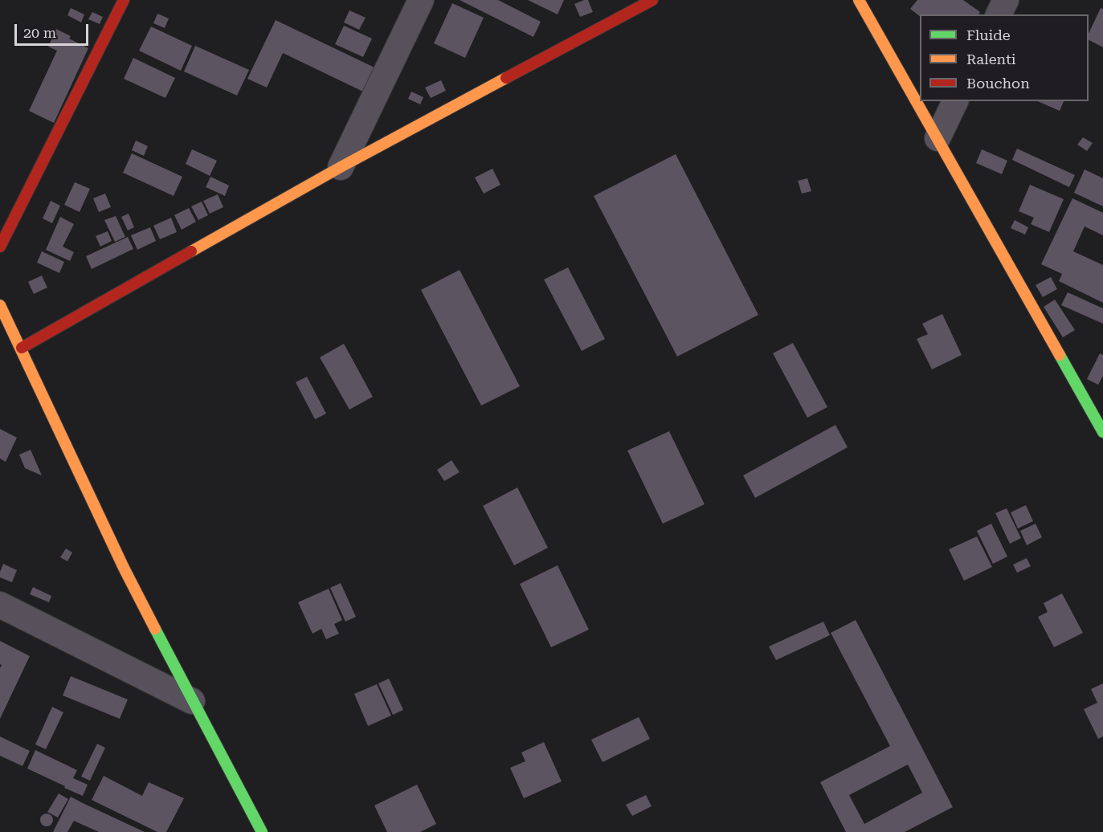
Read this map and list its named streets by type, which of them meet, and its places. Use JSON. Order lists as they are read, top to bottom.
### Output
{
  "legend": ["Fluide", "Ralenti", "Bouchon"],
  "scale_bar": "20 m"
}
